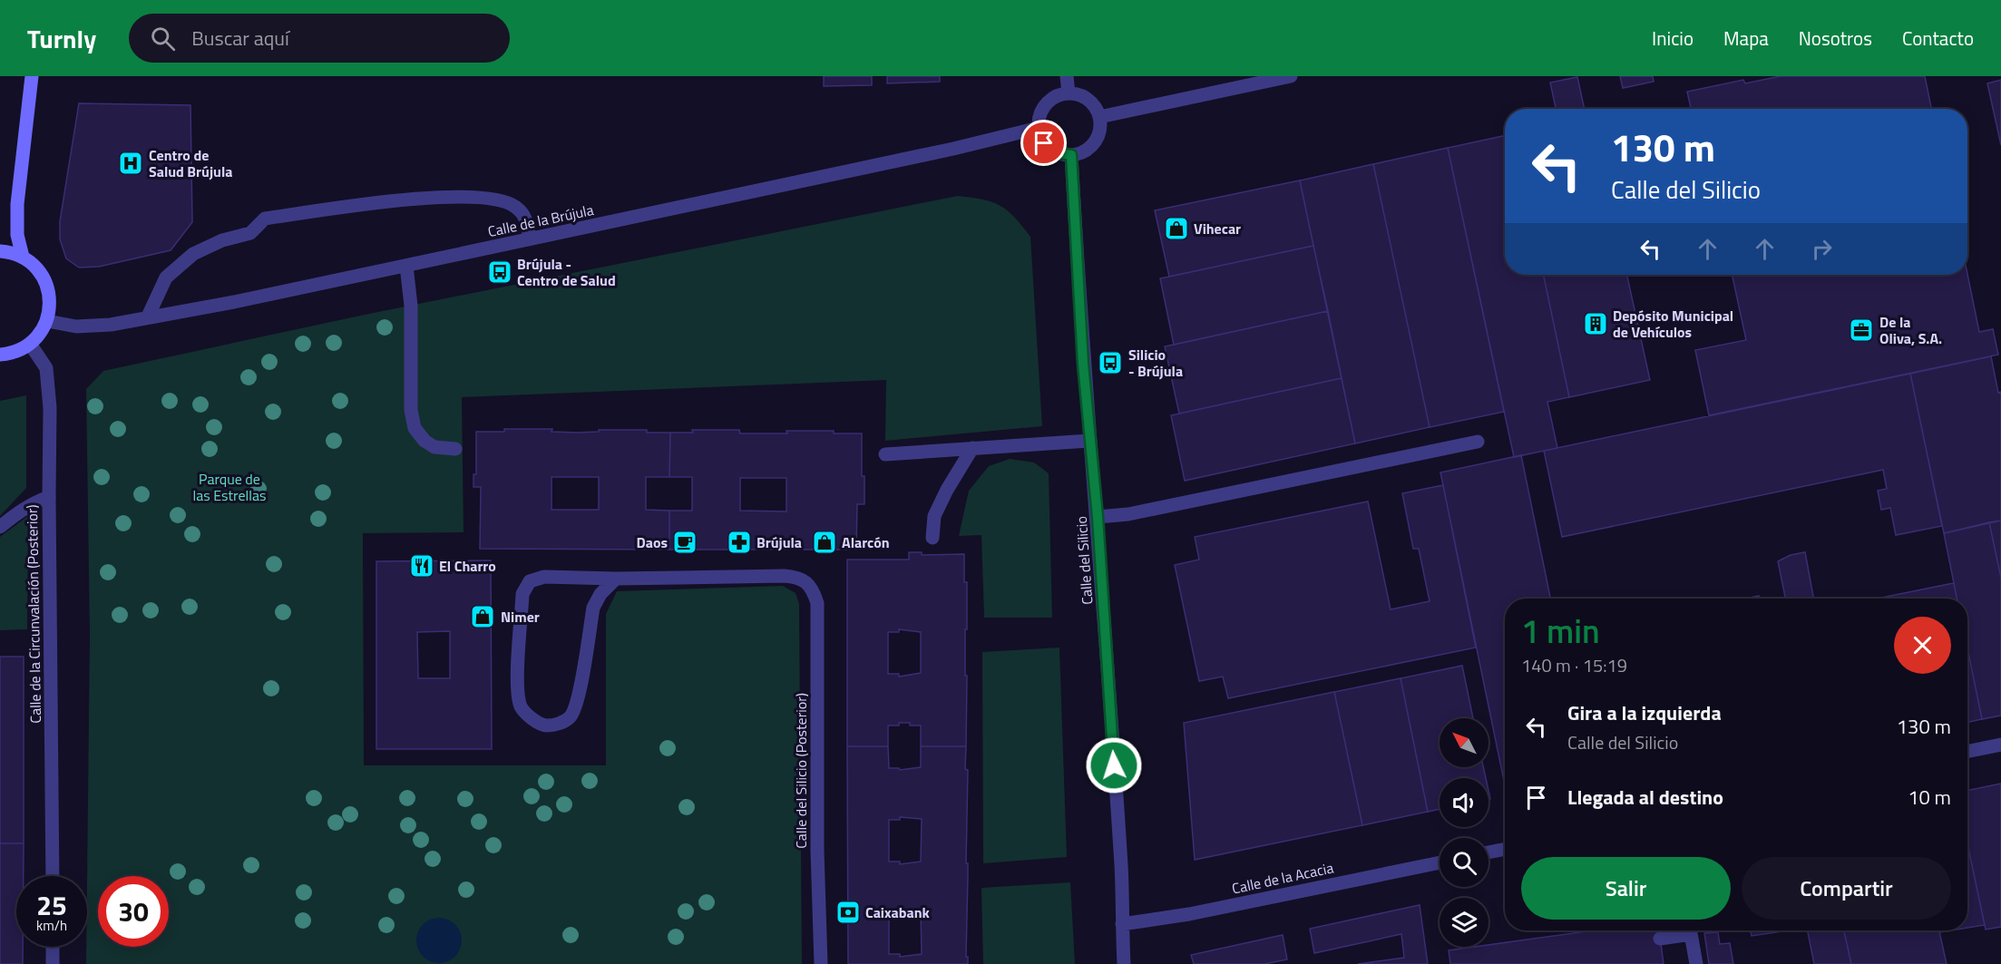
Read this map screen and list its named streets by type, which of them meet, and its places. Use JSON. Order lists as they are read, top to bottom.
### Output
{
  "streets": {
    "street": [
      "Calle de la Brújula",
      "Calle del Silicio",
      "Calle de la Circunvalación (Posterior)",
      "Calle del Silicio (Posterior)",
      "Calle de la Acacia"
    ]
  },
  "crossings": [
    ["Calle de la Brújula", "Calle del Silicio"],
    ["Calle del Silicio", "Calle de la Acacia"]
  ],
  "parks": ["Parque de las Estrellas"],
  "places": {
    "hospital": ["Centro de Salud Brújula"],
    "shop": ["Vihecar", "Alarcón", "Nimer"],
    "bus stop": ["Brújula - Centro de Salud", "Silicio - Brújula"],
    "building": ["Depósito Municipal de Vehículos"],
    "office": ["De la Oliva, S.A."],
    "cafe": ["Daos"],
    "pharmacy": ["Brújula"],
    "restaurant": ["El Charro"],
    "bank": ["Caixabank"]
  },
  "north": "top left",
  "page": {
    "header": "Turnly",
    "search": "Buscar aquí",
    "nav": [
      "Inicio",
      "Mapa",
      "Nosotros",
      "Contacto"
    ],
    "turn": ["130 m", "Calle del Silicio"],
    "heading": ["1 min", "140 m · 15:19"],
    "list": [
      {
        "name": "Gira a la izquierda",
        "note": "Calle del Silicio",
        "value": "130 m"
      },
      {
        "name": "Llegada al destino",
        "value": "10 m"
      }
    ],
    "buttons": ["Salir", "Compartir"],
    "speed": "25 km/h",
    "limit": "30"
  }
}
